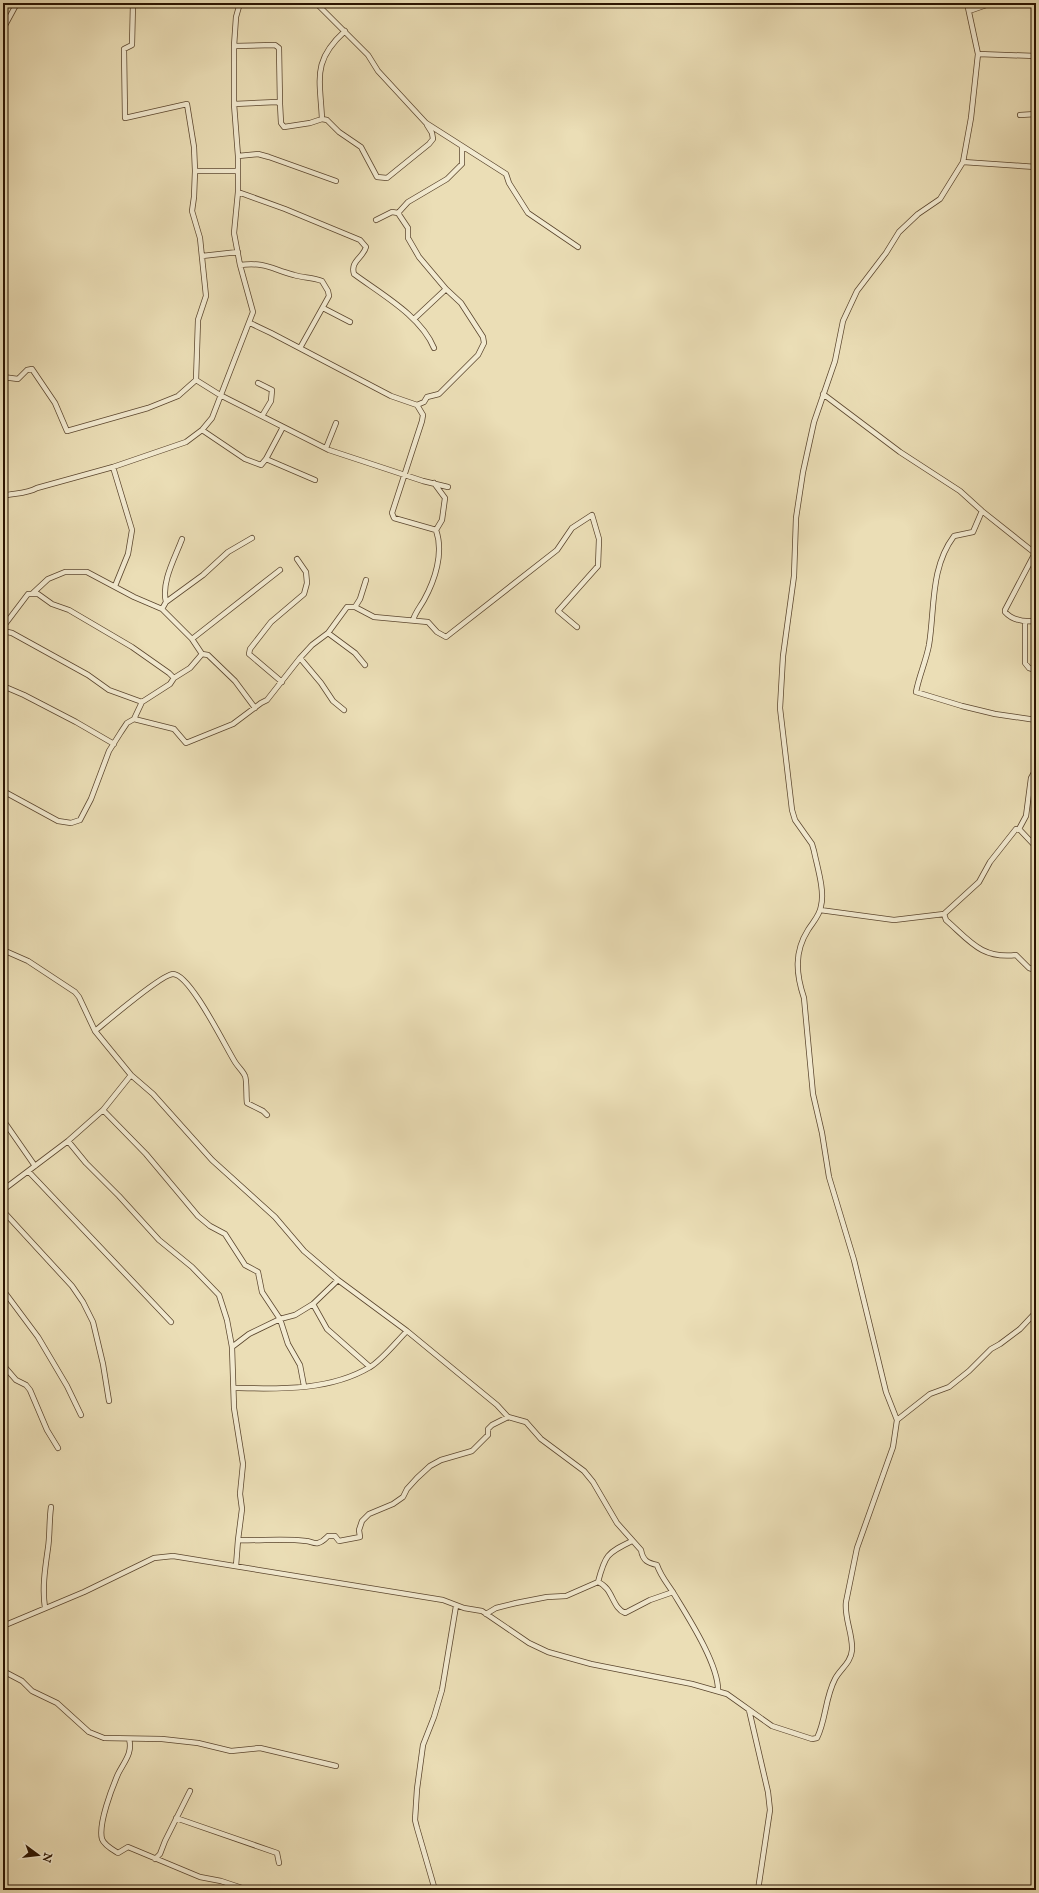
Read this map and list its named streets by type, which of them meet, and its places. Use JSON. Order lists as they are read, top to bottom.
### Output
{
  "north": "right"
}
